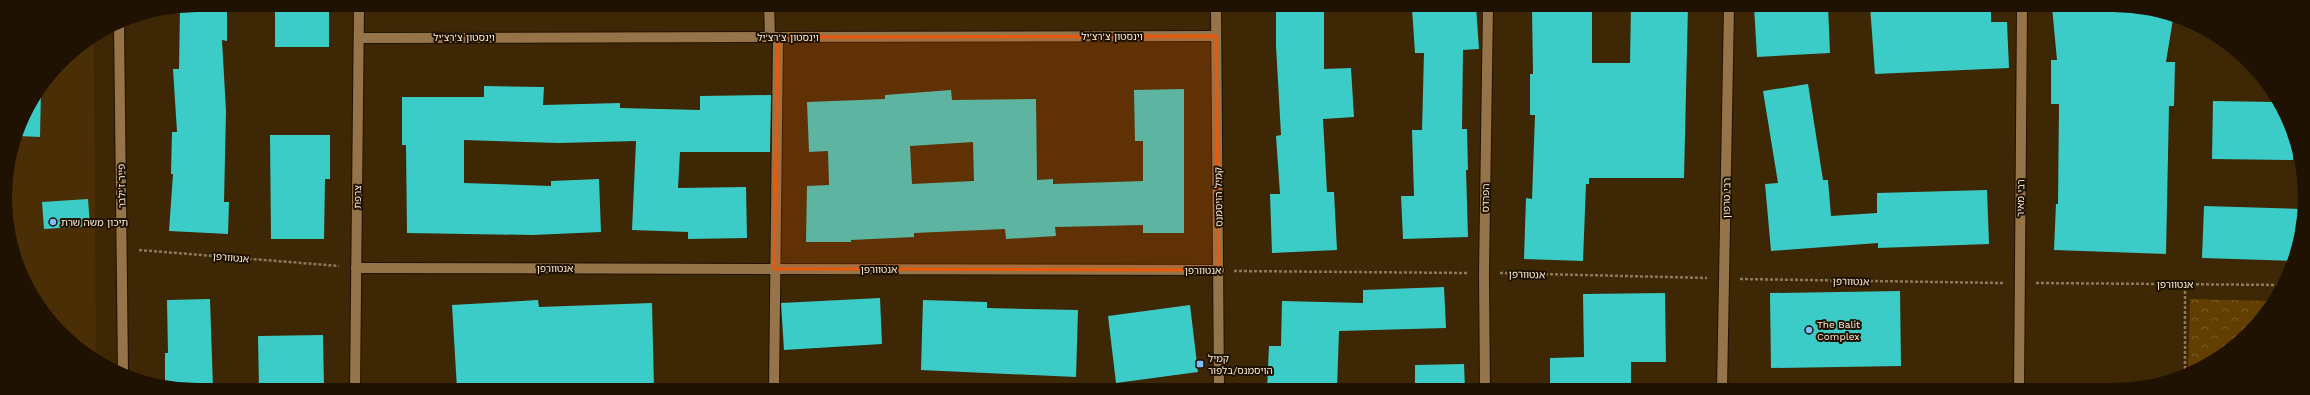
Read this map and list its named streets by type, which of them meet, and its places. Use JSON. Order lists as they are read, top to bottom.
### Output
{
  "streets": {
    "street": [
      "וינסטון צ'רצ'יל",
      "פייר ז'ילבר",
      "צרפת",
      "קמיל הויסמנס",
      "הפרדס",
      "רבי טרפון",
      "רבי מאיר",
      "אנטוורפן"
    ]
  },
  "crossings": [
    ["וינסטון צ'רצ'יל", "צרפת"],
    ["וינסטון צ'רצ'יל", "קמיל הויסמנס"],
    ["פייר ז'ילבר", "אנטוורפן"],
    ["צרפת", "אנטוורפן"],
    ["קמיל הויסמנס", "אנטוורפן"],
    ["הפרדס", "אנטוורפן"],
    ["רבי טרפון", "אנטוורפן"],
    ["רבי מאיר", "אנטוורפן"]
  ],
  "places": {
    "other": ["תיכון משה שרת", "The Balit Complex"],
    "transit": ["קמיל הויסמנס/בלפור"]
  }
}
